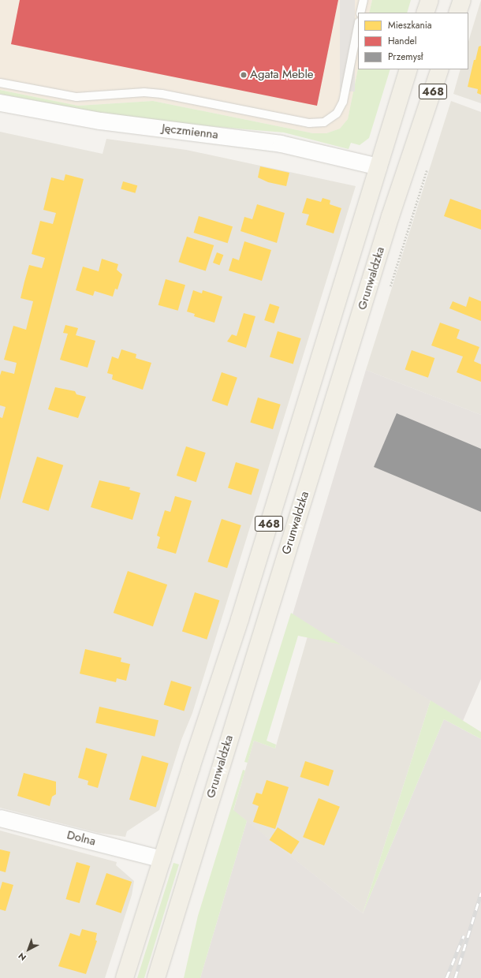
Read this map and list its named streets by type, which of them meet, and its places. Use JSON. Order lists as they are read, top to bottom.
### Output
{
  "streets": {
    "main road": ["468", "Grunwaldzka"],
    "street": ["Jęczmienna", "Dolna"]
  },
  "crossings": [
    ["468", "Jęczmienna"],
    ["468", "Dolna"]
  ],
  "places": ["Agata Meble"],
  "legend": ["Mieszkania", "Handel", "Przemysł"],
  "north": "bottom left"
}
